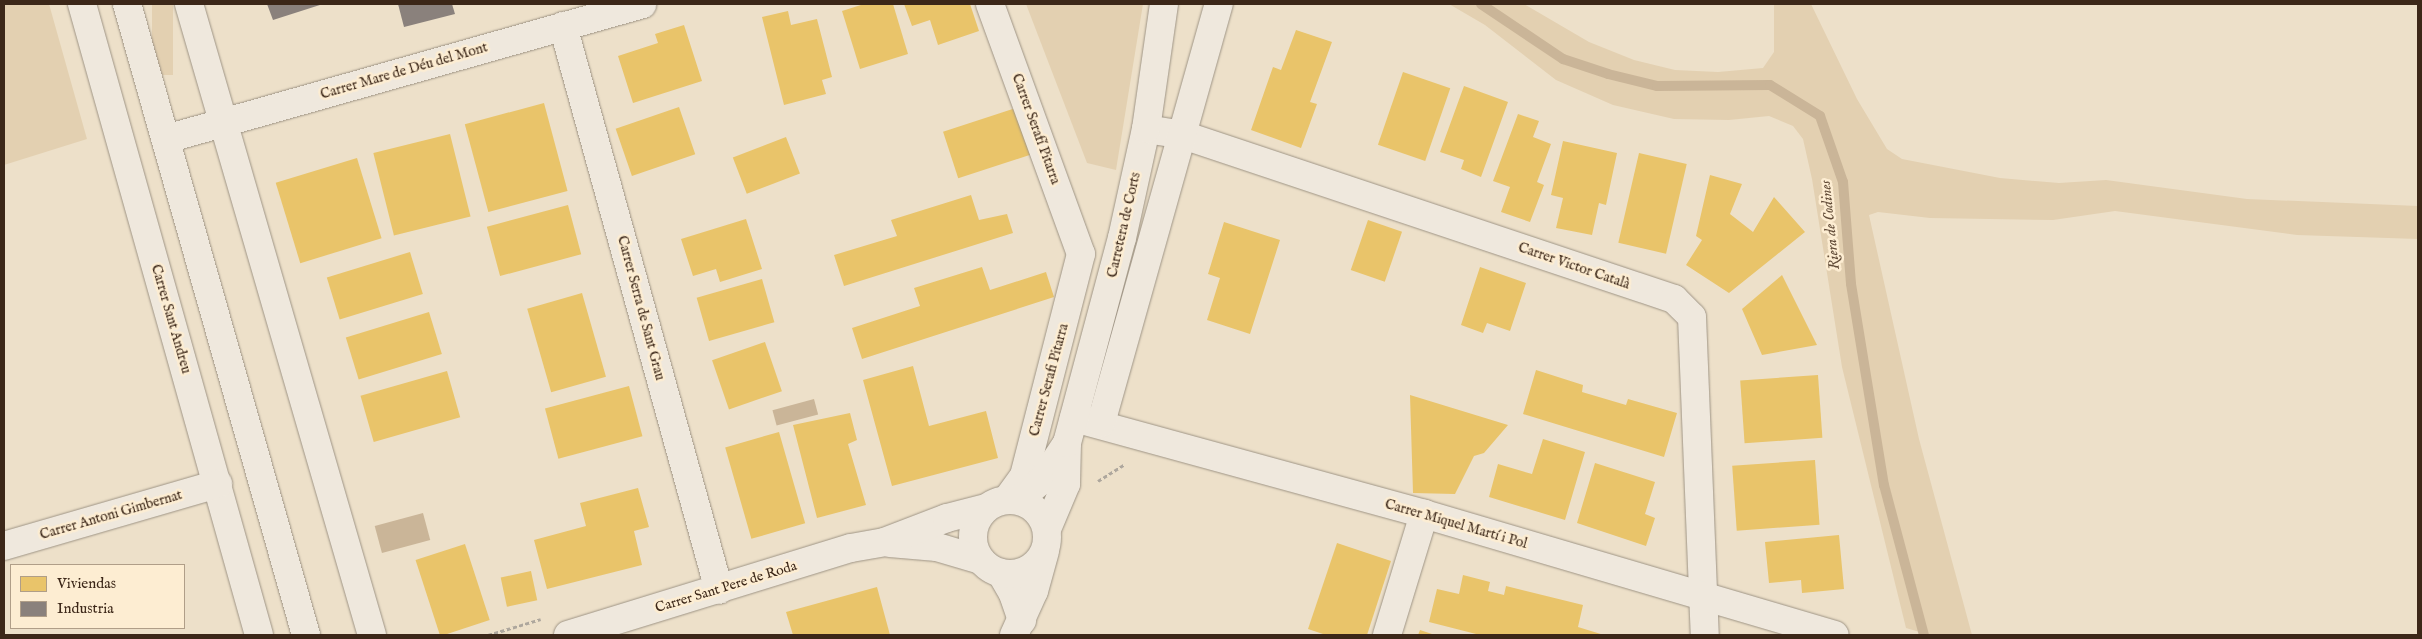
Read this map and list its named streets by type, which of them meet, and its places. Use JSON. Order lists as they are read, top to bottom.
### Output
{
  "streets": {
    "street": [
      "Carrer Mare de Déu del Mont",
      "Carrer Serafí Pitarra",
      "Carretera de Corts",
      "Carrer Victor Català",
      "Carrer Serra de Sant Grau",
      "Carrer Sant Andreu",
      "Carrer Serafi Pitarra",
      "Carrer Antoni Gimbernat",
      "Carrer Miquel Martí i Pol",
      "Carrer Sant Pere de Roda"
    ]
  },
  "crossings": [
    ["Carrer Mare de Déu del Mont", "Carrer Serra de Sant Grau"],
    ["Carrer Serafí Pitarra", "Carrer Serafi Pitarra"],
    ["Carretera de Corts", "Carrer Victor Català"],
    ["Carretera de Corts", "Carrer Serafi Pitarra"],
    ["Carretera de Corts", "Carrer Miquel Martí i Pol"],
    ["Carretera de Corts", "Carrer Sant Pere de Roda"],
    ["Carrer Victor Català", "Carrer Miquel Martí i Pol"],
    ["Carrer Serra de Sant Grau", "Carrer Sant Pere de Roda"],
    ["Carrer Sant Andreu", "Carrer Antoni Gimbernat"],
    ["Carrer Serafi Pitarra", "Carrer Sant Pere de Roda"]
  ],
  "water": ["Riera de Codines"],
  "legend": ["Viviendas", "Industria"]
}
